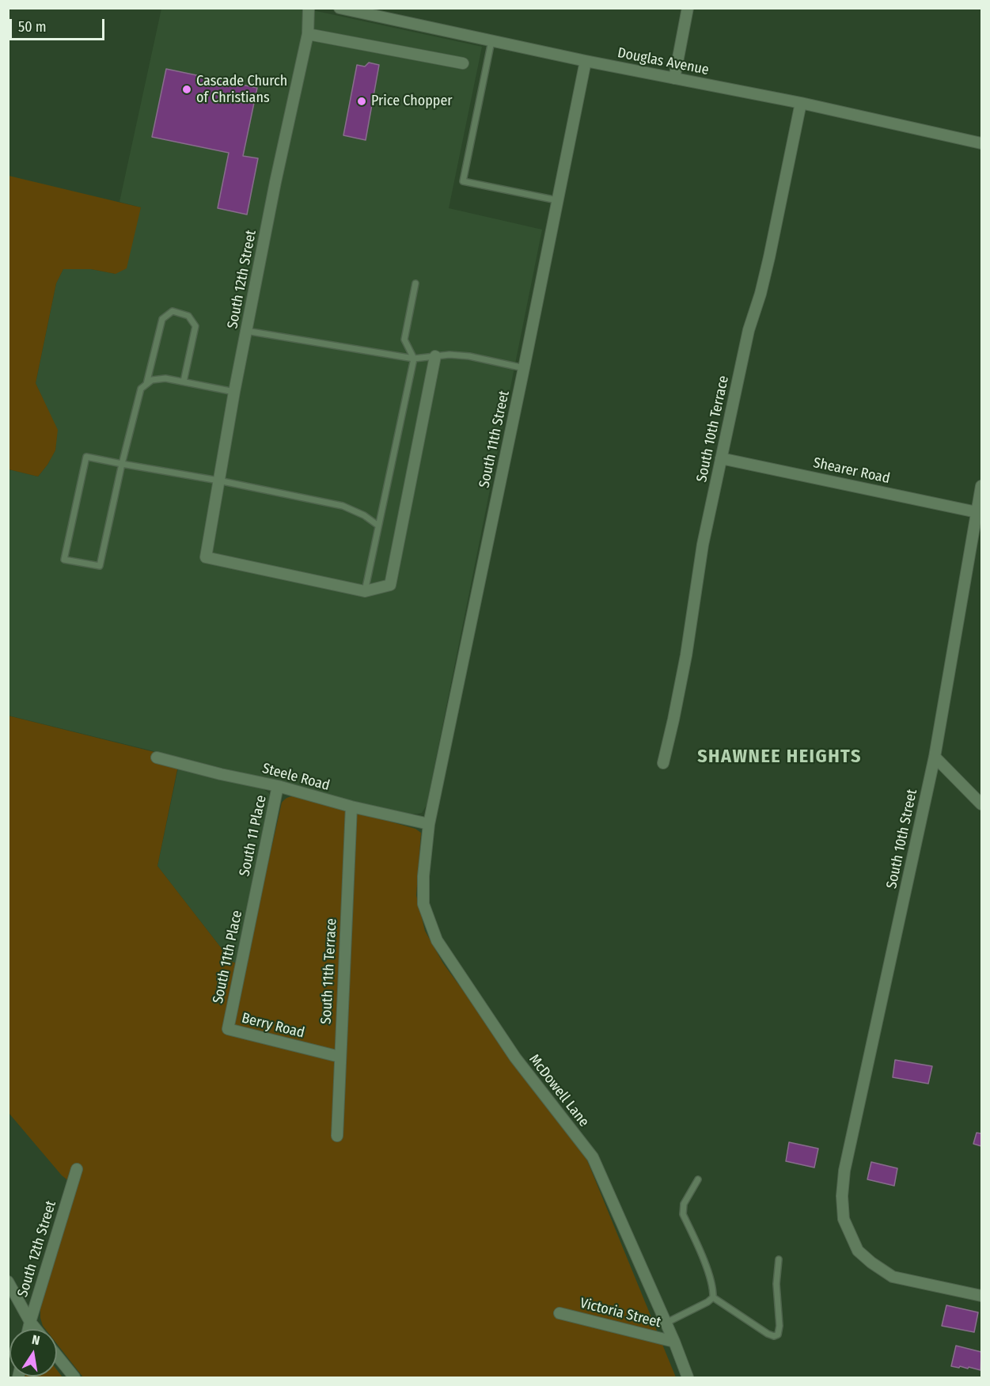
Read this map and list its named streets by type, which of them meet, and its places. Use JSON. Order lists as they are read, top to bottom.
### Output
{
  "streets": {
    "street": [
      "Douglas Avenue",
      "South 12th Street",
      "South 10th Terrace",
      "South 11th Street",
      "Shearer Road",
      "Steele Road",
      "South 11 Place",
      "South 10th Street",
      "South 11th Place",
      "South 11th Terrace",
      "Berry Road",
      "McDowell Lane",
      "Victoria Street"
    ]
  },
  "crossings": [
    ["Douglas Avenue", "South 10th Terrace"],
    ["Douglas Avenue", "South 11th Street"],
    ["South 10th Terrace", "Shearer Road"],
    ["South 11th Street", "Steele Road"],
    ["South 11th Street", "McDowell Lane"],
    ["Shearer Road", "South 10th Street"],
    ["Steele Road", "South 11 Place"],
    ["Steele Road", "South 11th Terrace"],
    ["Steele Road", "McDowell Lane"],
    ["South 11 Place", "South 11th Place"],
    ["South 11th Place", "Berry Road"],
    ["South 11th Terrace", "Berry Road"],
    ["McDowell Lane", "Victoria Street"]
  ],
  "districts": ["SHAWNEE HEIGHTS"],
  "places": ["Cascade Church of Christians", "Price Chopper"],
  "scale_bar": "50 m",
  "north": "top"
}
